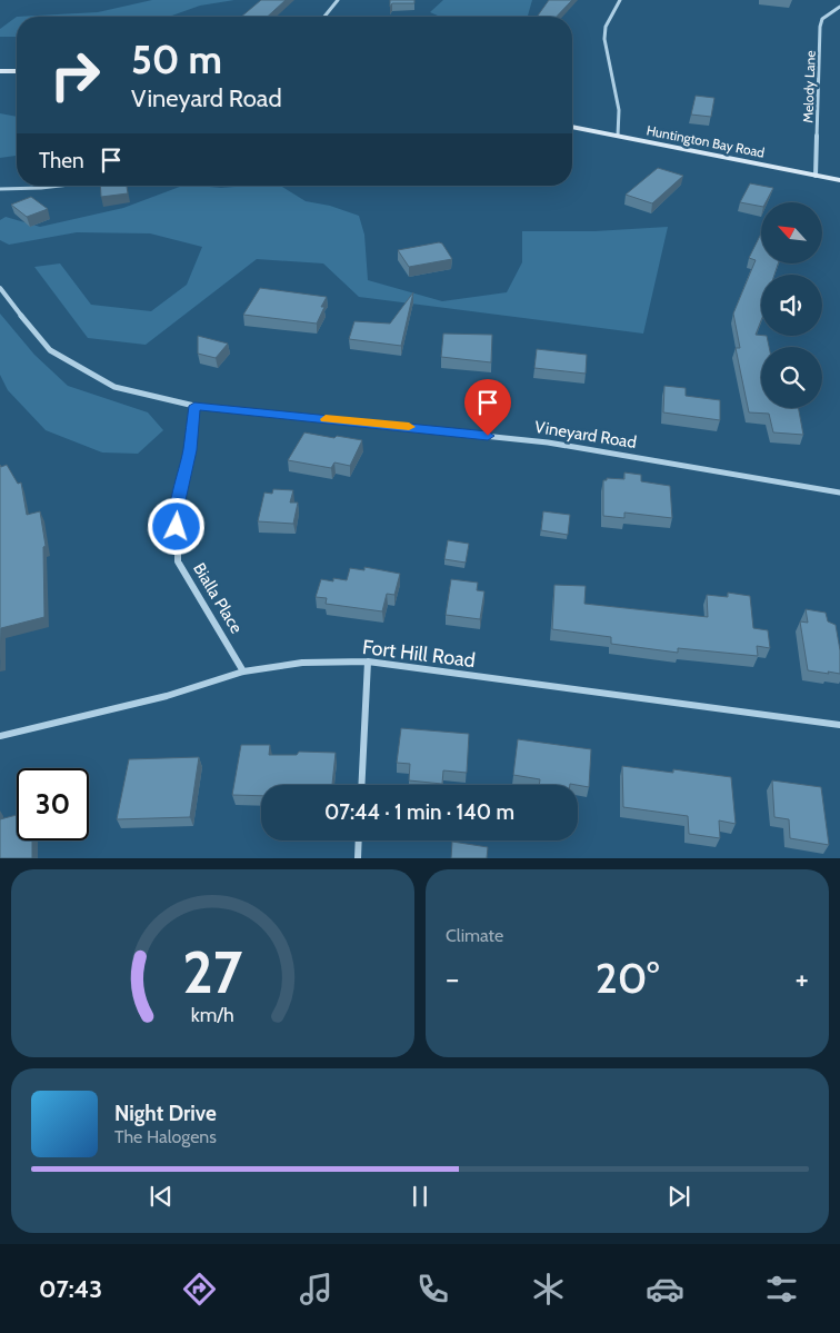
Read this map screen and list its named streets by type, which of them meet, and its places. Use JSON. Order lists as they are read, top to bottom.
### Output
{
  "streets": {
    "street": [
      "Melody Lane",
      "Huntington Bay Road",
      "Vineyard Road",
      "Bialla Place",
      "Fort Hill Road"
    ]
  },
  "crossings": [
    ["Melody Lane", "Huntington Bay Road"],
    ["Vineyard Road", "Bialla Place"],
    ["Bialla Place", "Fort Hill Road"]
  ],
  "north": "top left",
  "page": {
    "turn": ["50 m", "Vineyard Road"],
    "then": "Then",
    "limit": "30",
    "trip": "07:44 · 1 min · 140 m",
    "tile": "Climate",
    "heat": ["−", "20°", "+"],
    "song": ["Night Drive", "The Halogens"],
    "tabs": "07:43",
    "gauge": ["27", "km/h"]
  }
}
